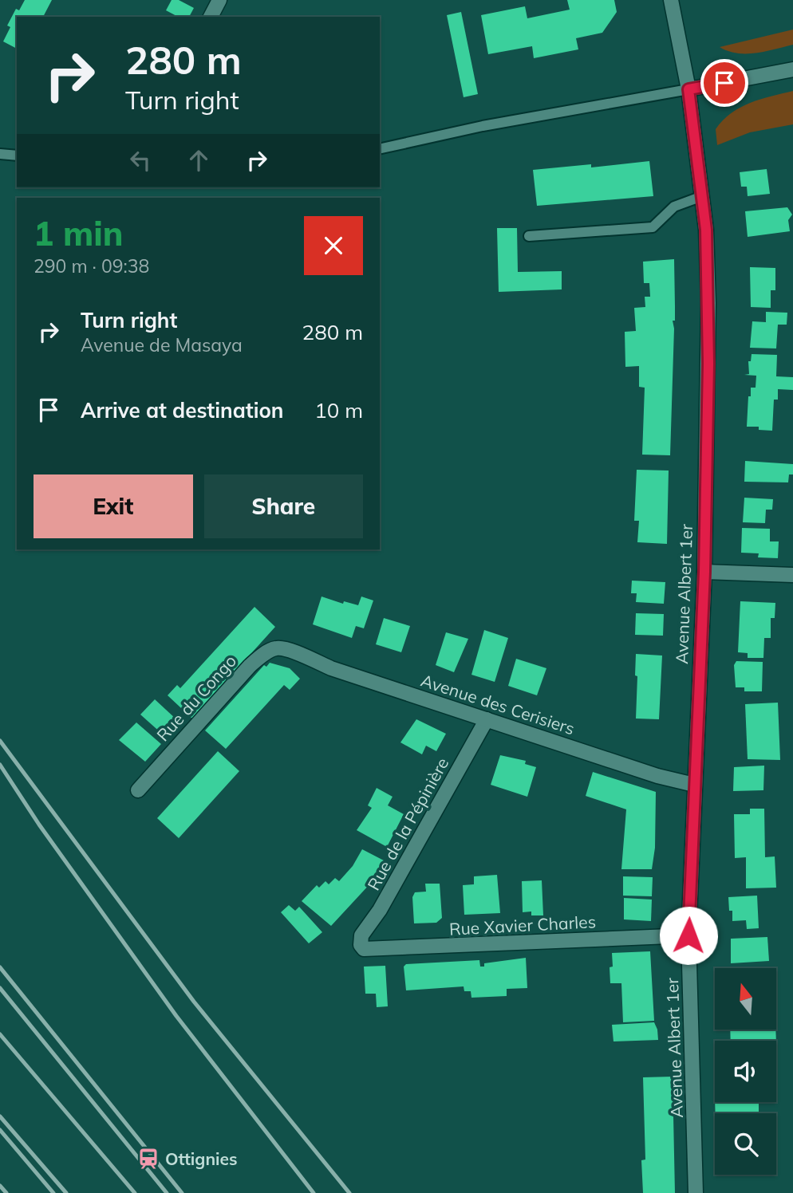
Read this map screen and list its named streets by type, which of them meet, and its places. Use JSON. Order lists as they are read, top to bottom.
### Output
{
  "streets": {
    "street": [
      "Avenue Albert 1er",
      "Rue du Congo",
      "Avenue des Cerisiers",
      "Rue de la Pépinière",
      "Rue Xavier Charles"
    ]
  },
  "crossings": [
    ["Avenue Albert 1er", "Avenue des Cerisiers"],
    ["Avenue Albert 1er", "Rue Xavier Charles"],
    ["Rue du Congo", "Avenue des Cerisiers"],
    ["Avenue des Cerisiers", "Rue de la Pépinière"],
    ["Rue de la Pépinière", "Rue Xavier Charles"]
  ],
  "places": {
    "station": ["Ottignies"]
  },
  "north": "top",
  "page": {
    "turn": ["280 m", "Turn right"],
    "heading": ["1 min", "290 m · 09:38"],
    "list": [
      {
        "name": "Turn right",
        "note": "Avenue de Masaya",
        "value": "280 m"
      },
      {
        "name": "Arrive at destination",
        "value": "10 m"
      }
    ],
    "buttons": ["Exit", "Share"]
  }
}
